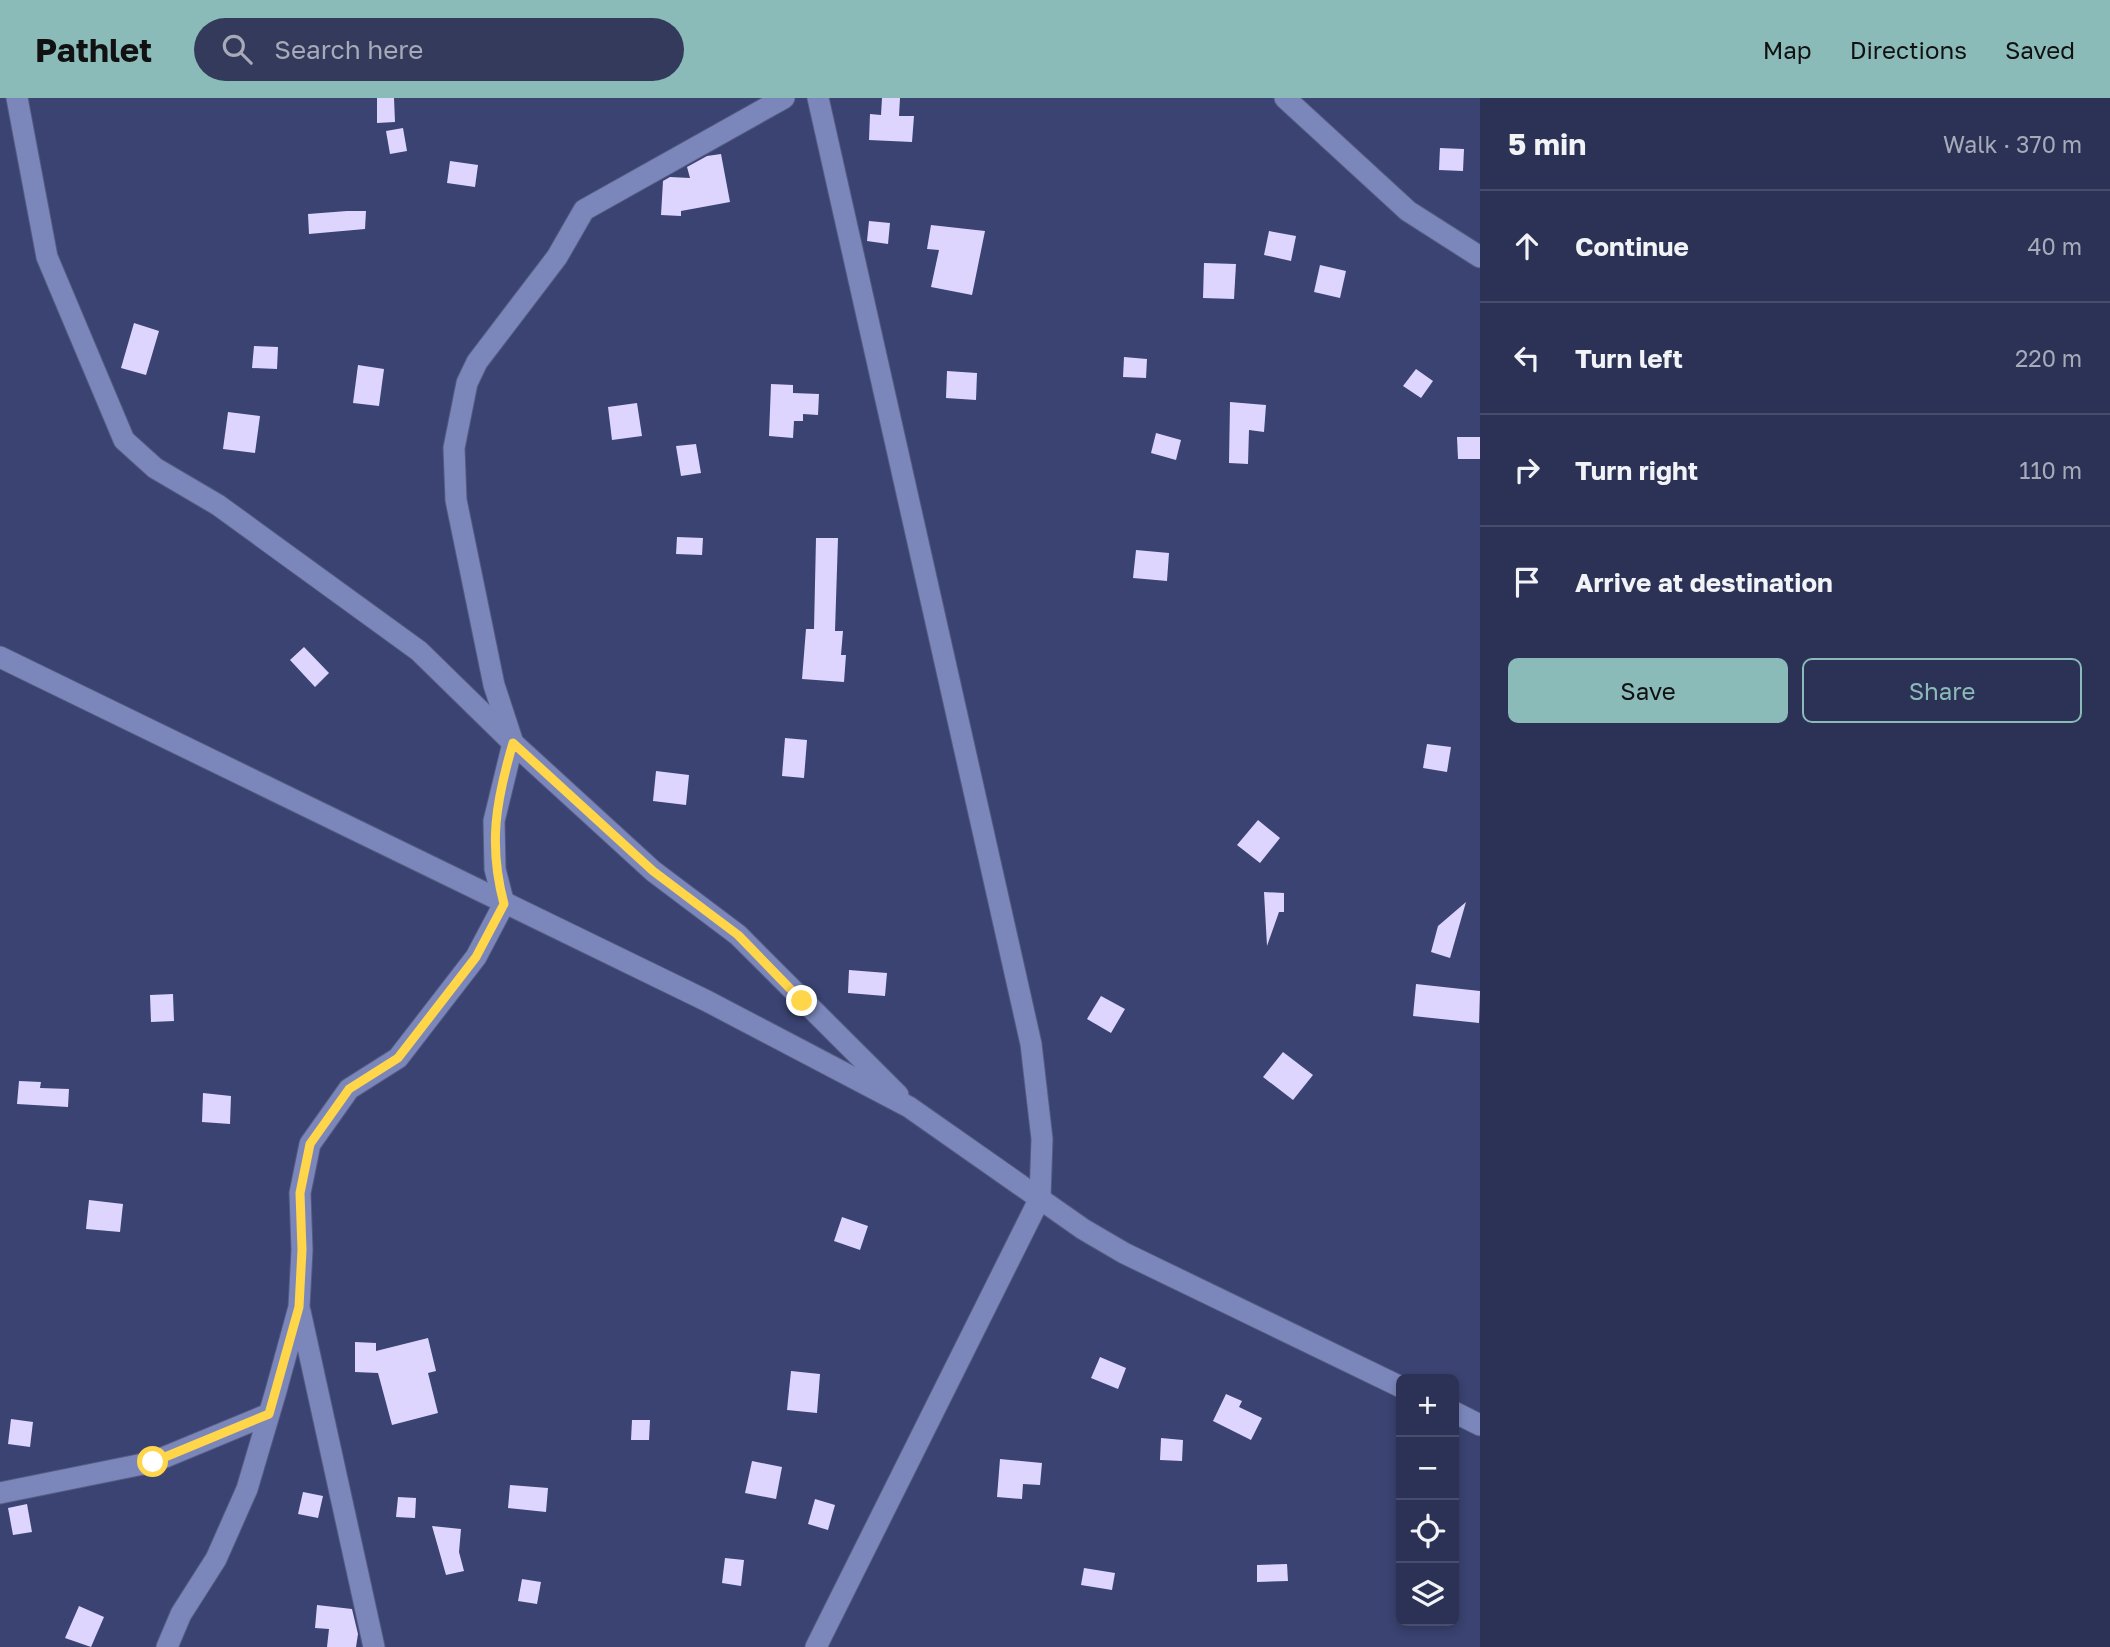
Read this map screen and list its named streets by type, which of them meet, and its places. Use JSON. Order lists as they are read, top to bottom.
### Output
{
  "page": {
    "header": "Pathlet",
    "search": "Search here",
    "nav": ["Map", "Directions", "Saved"],
    "heading": ["5 min", "Walk · 370 m"],
    "list": [
      ["Continue", "40 m"],
      ["Turn left", "220 m"],
      ["Turn right", "110 m"],
      "Arrive at destination"
    ],
    "buttons": ["Save", "Share"],
    "map_buttons": ["+", "−"]
  }
}
